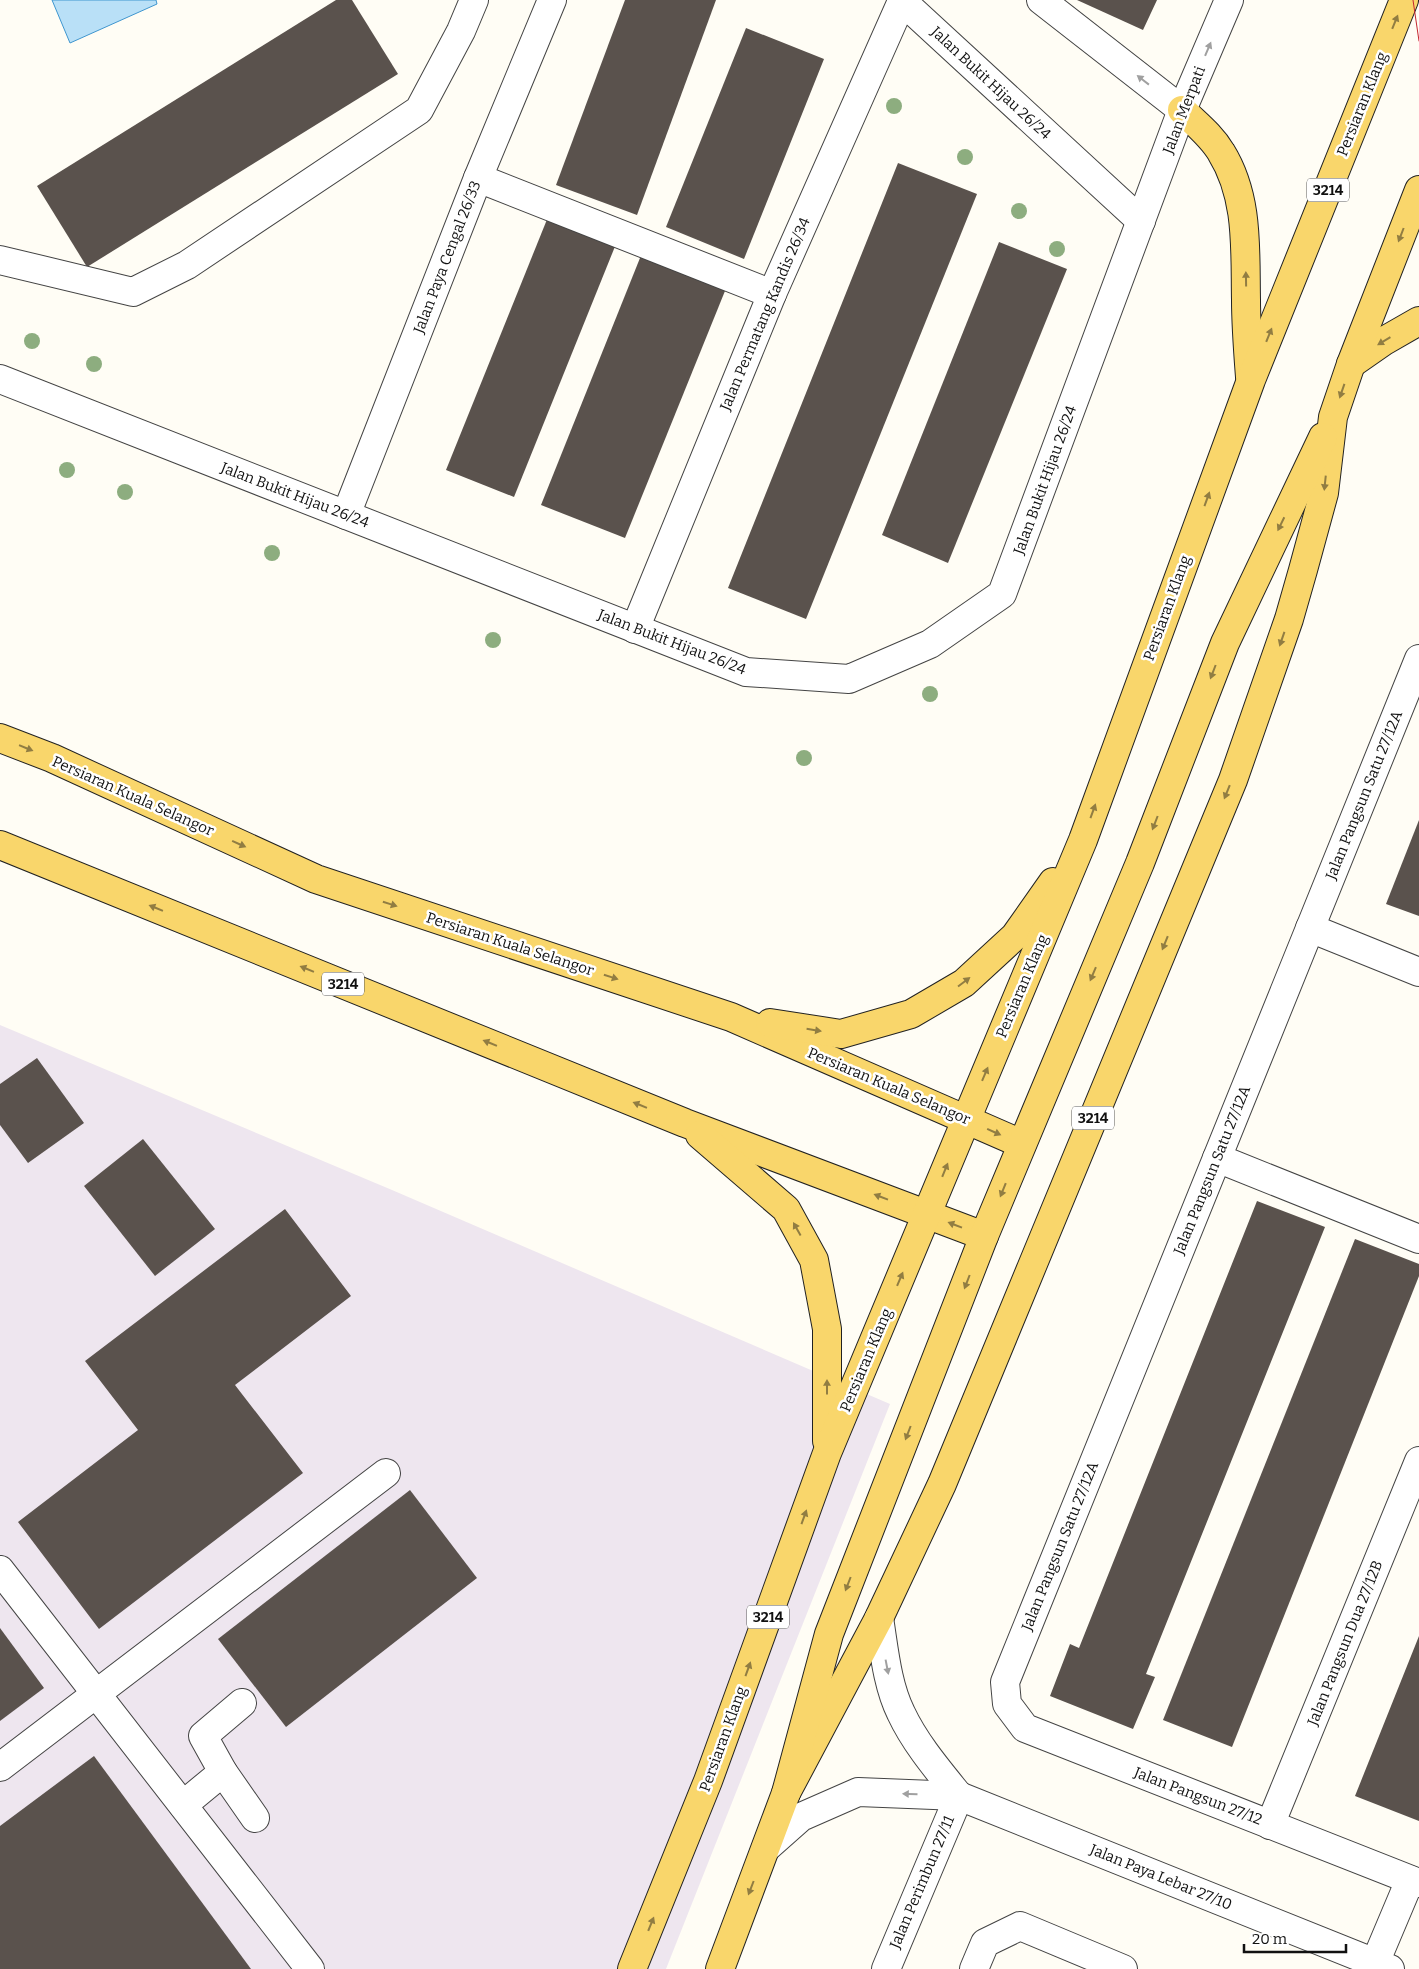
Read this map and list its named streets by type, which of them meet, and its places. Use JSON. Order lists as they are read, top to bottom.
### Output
{
  "streets": {
    "main road": ["Persiaran Klang", "3214", "Persiaran Kuala Selangor"],
    "street": [
      "Jalan Bukit Hijau 26/24",
      "Jalan Merpati",
      "Jalan Paya Cengal 26/33",
      "Jalan Permatang Kandis 26/34",
      "Jalan Pangsun Satu 27/12A",
      "Jalan Pangsun Dua 27/12B",
      "Jalan Pangsun 27/12",
      "Jalan Paya Lebar 27/10",
      "Jalan Perimbun 27/11"
    ]
  },
  "crossings": [
    ["Jalan Bukit Hijau 26/24", "Jalan Merpati"],
    ["Jalan Bukit Hijau 26/24", "Jalan Paya Cengal 26/33"],
    ["Jalan Bukit Hijau 26/24", "Jalan Permatang Kandis 26/34"],
    ["Persiaran Klang", "3214"],
    ["Persiaran Klang", "Persiaran Kuala Selangor"],
    ["3214", "Jalan Paya Lebar 27/10"],
    ["Jalan Pangsun Satu 27/12A", "Jalan Pangsun 27/12"],
    ["Jalan Pangsun Dua 27/12B", "Jalan Pangsun 27/12"],
    ["Jalan Paya Lebar 27/10", "Jalan Perimbun 27/11"]
  ],
  "one_way": ["Jalan Merpati"],
  "scale_bar": "20 m"
}
